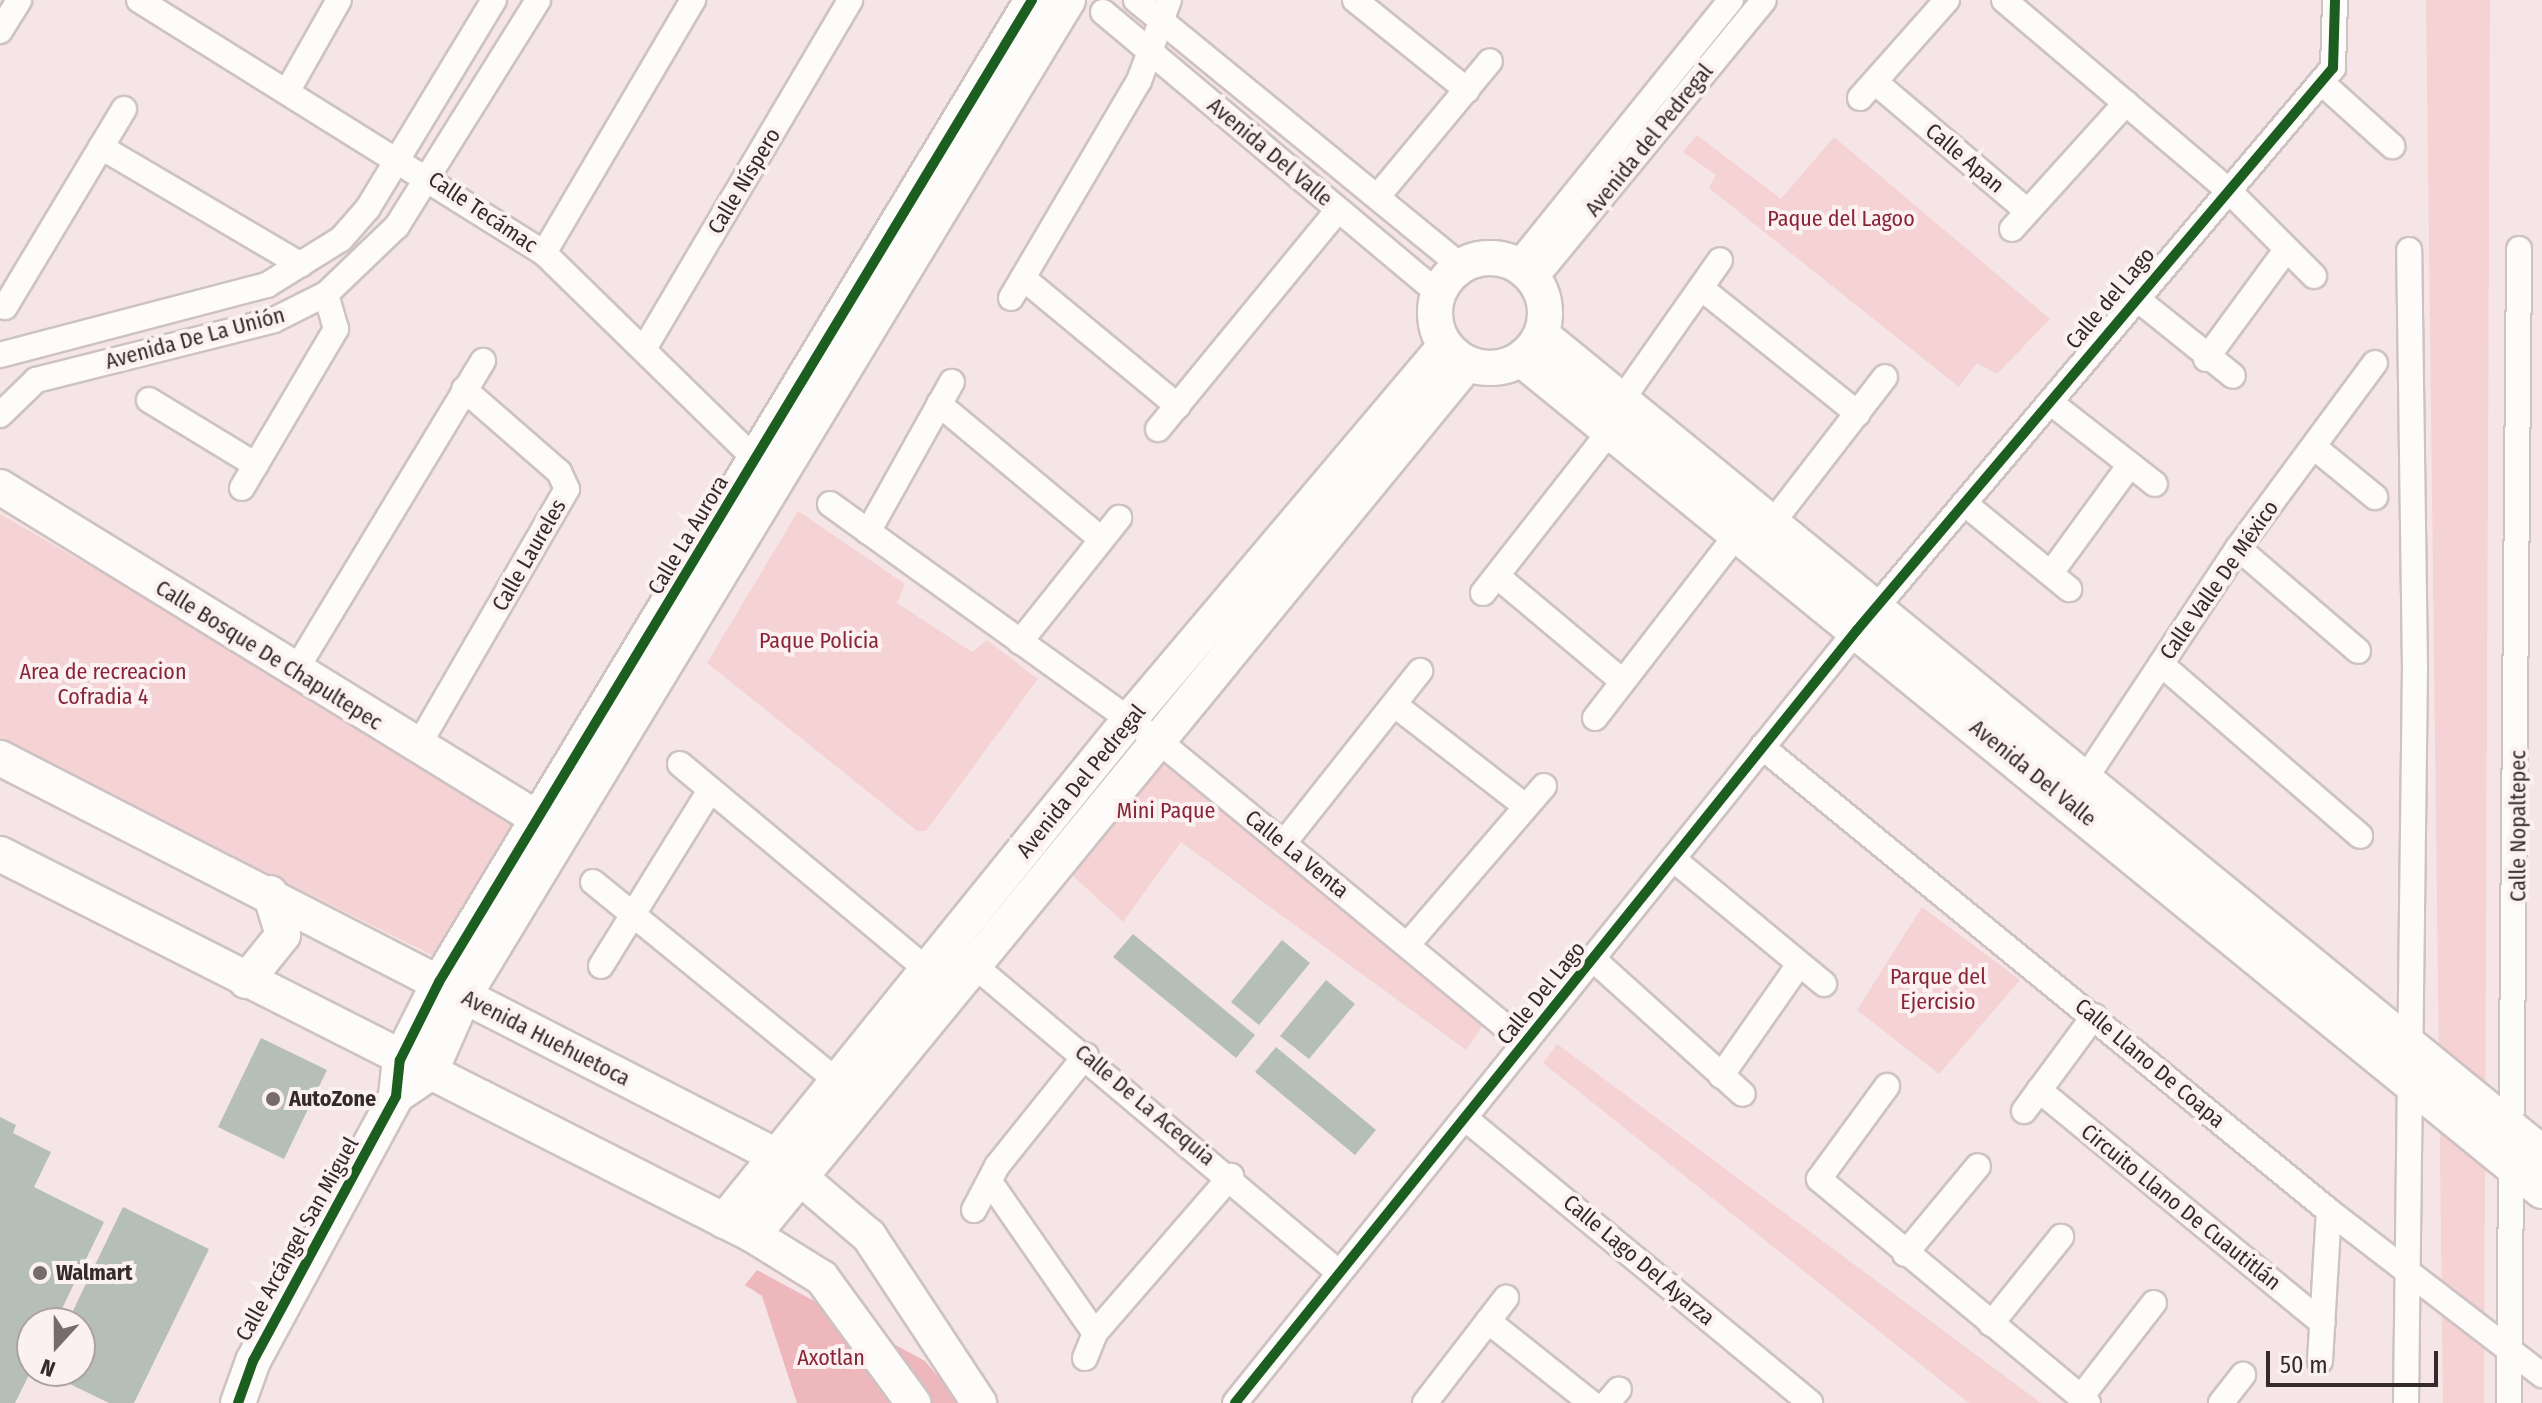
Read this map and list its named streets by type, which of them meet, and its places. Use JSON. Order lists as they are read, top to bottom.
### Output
{
  "streets": {
    "street": [
      "Avenida del Pedregal",
      "Avenida Del Valle",
      "Calle Apan",
      "Calle Níspero",
      "Calle Tecámac",
      "Calle del Lago",
      "Avenida De La Unión",
      "Calle La Aurora",
      "Calle Laureles",
      "Calle Valle De México",
      "Calle Bosque De Chapultepec",
      "Avenida Del Pedregal",
      "Calle Nopaltepec",
      "Calle La Venta",
      "Calle Del Lago",
      "Avenida Huehuetoca",
      "Calle Llano De Coapa",
      "Calle De La Acequia",
      "Circuito Llano De Cuautitlán",
      "Calle Arcángel San Miguel",
      "Calle Lago Del Ayarza"
    ]
  },
  "crossings": [
    ["Avenida del Pedregal", "Avenida Del Valle"],
    ["Avenida del Pedregal", "Avenida Del Pedregal"],
    ["Avenida Del Valle", "Calle del Lago"],
    ["Avenida Del Valle", "Calle Valle De México"],
    ["Avenida Del Valle", "Avenida Del Pedregal"],
    ["Avenida Del Valle", "Calle Nopaltepec"],
    ["Avenida Del Valle", "Calle Del Lago"],
    ["Calle Níspero", "Calle Tecámac"],
    ["Calle Tecámac", "Avenida De La Unión"],
    ["Calle Tecámac", "Calle La Aurora"],
    ["Calle del Lago", "Calle Del Lago"],
    ["Calle La Aurora", "Calle Bosque De Chapultepec"],
    ["Calle La Aurora", "Avenida Huehuetoca"],
    ["Calle La Aurora", "Calle Arcángel San Miguel"],
    ["Calle Laureles", "Calle Bosque De Chapultepec"],
    ["Avenida Del Pedregal", "Calle La Venta"],
    ["Avenida Del Pedregal", "Avenida Huehuetoca"],
    ["Avenida Del Pedregal", "Calle De La Acequia"],
    ["Calle La Venta", "Calle Del Lago"],
    ["Calle Del Lago", "Calle Llano De Coapa"],
    ["Calle Del Lago", "Calle De La Acequia"],
    ["Calle Del Lago", "Calle Lago Del Ayarza"]
  ],
  "parks": [
    "Paque del Lagoo",
    "Paque Policia",
    "Area de recreacion Cofradia 4",
    "Mini Paque",
    "Parque del Ejercisio",
    "Axotlan"
  ],
  "places": ["AutoZone", "Walmart"],
  "scale_bar": "50 m",
  "north": "bottom"
}
